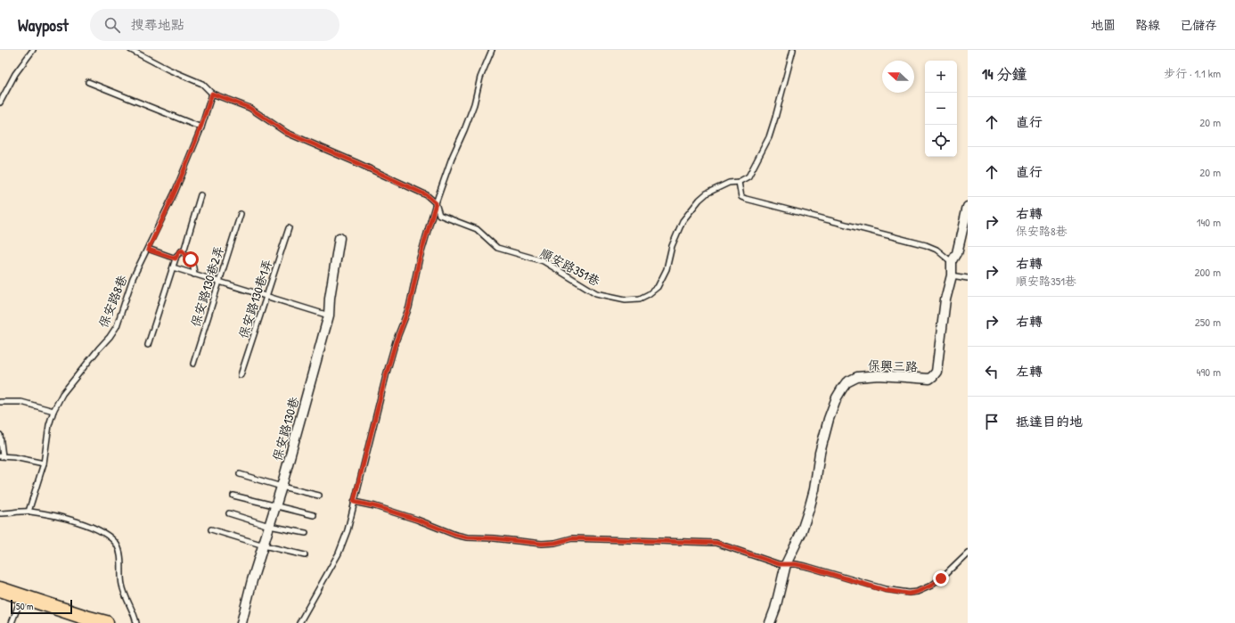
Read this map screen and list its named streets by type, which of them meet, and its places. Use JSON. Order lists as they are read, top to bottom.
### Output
{
  "streets": {
    "street": ["保興三路", "保安路130巷"],
    "lane": [
      "順安路351巷",
      "保安路130巷2弄",
      "保安路130巷1弄",
      "保安路8巷"
    ]
  },
  "crossings": [
    ["順安路351巷", "保安路8巷"]
  ],
  "scale_bar": "50 m",
  "north": "left",
  "page": {
    "header": "Waypost",
    "search": "搜尋地點",
    "nav": ["地圖", "路線", "已儲存"],
    "heading": ["14 分鐘", "步行 · 1.1 km"],
    "map_buttons": ["+", "−"],
    "list": [
      ["直行", "20 m"],
      ["直行", "20 m"],
      ["右轉", "保安路8巷", "140 m"],
      ["右轉", "順安路351巷", "200 m"],
      ["右轉", "250 m"],
      ["左轉", "490 m"],
      "抵達目的地"
    ],
    "scale": "50 m"
  }
}
